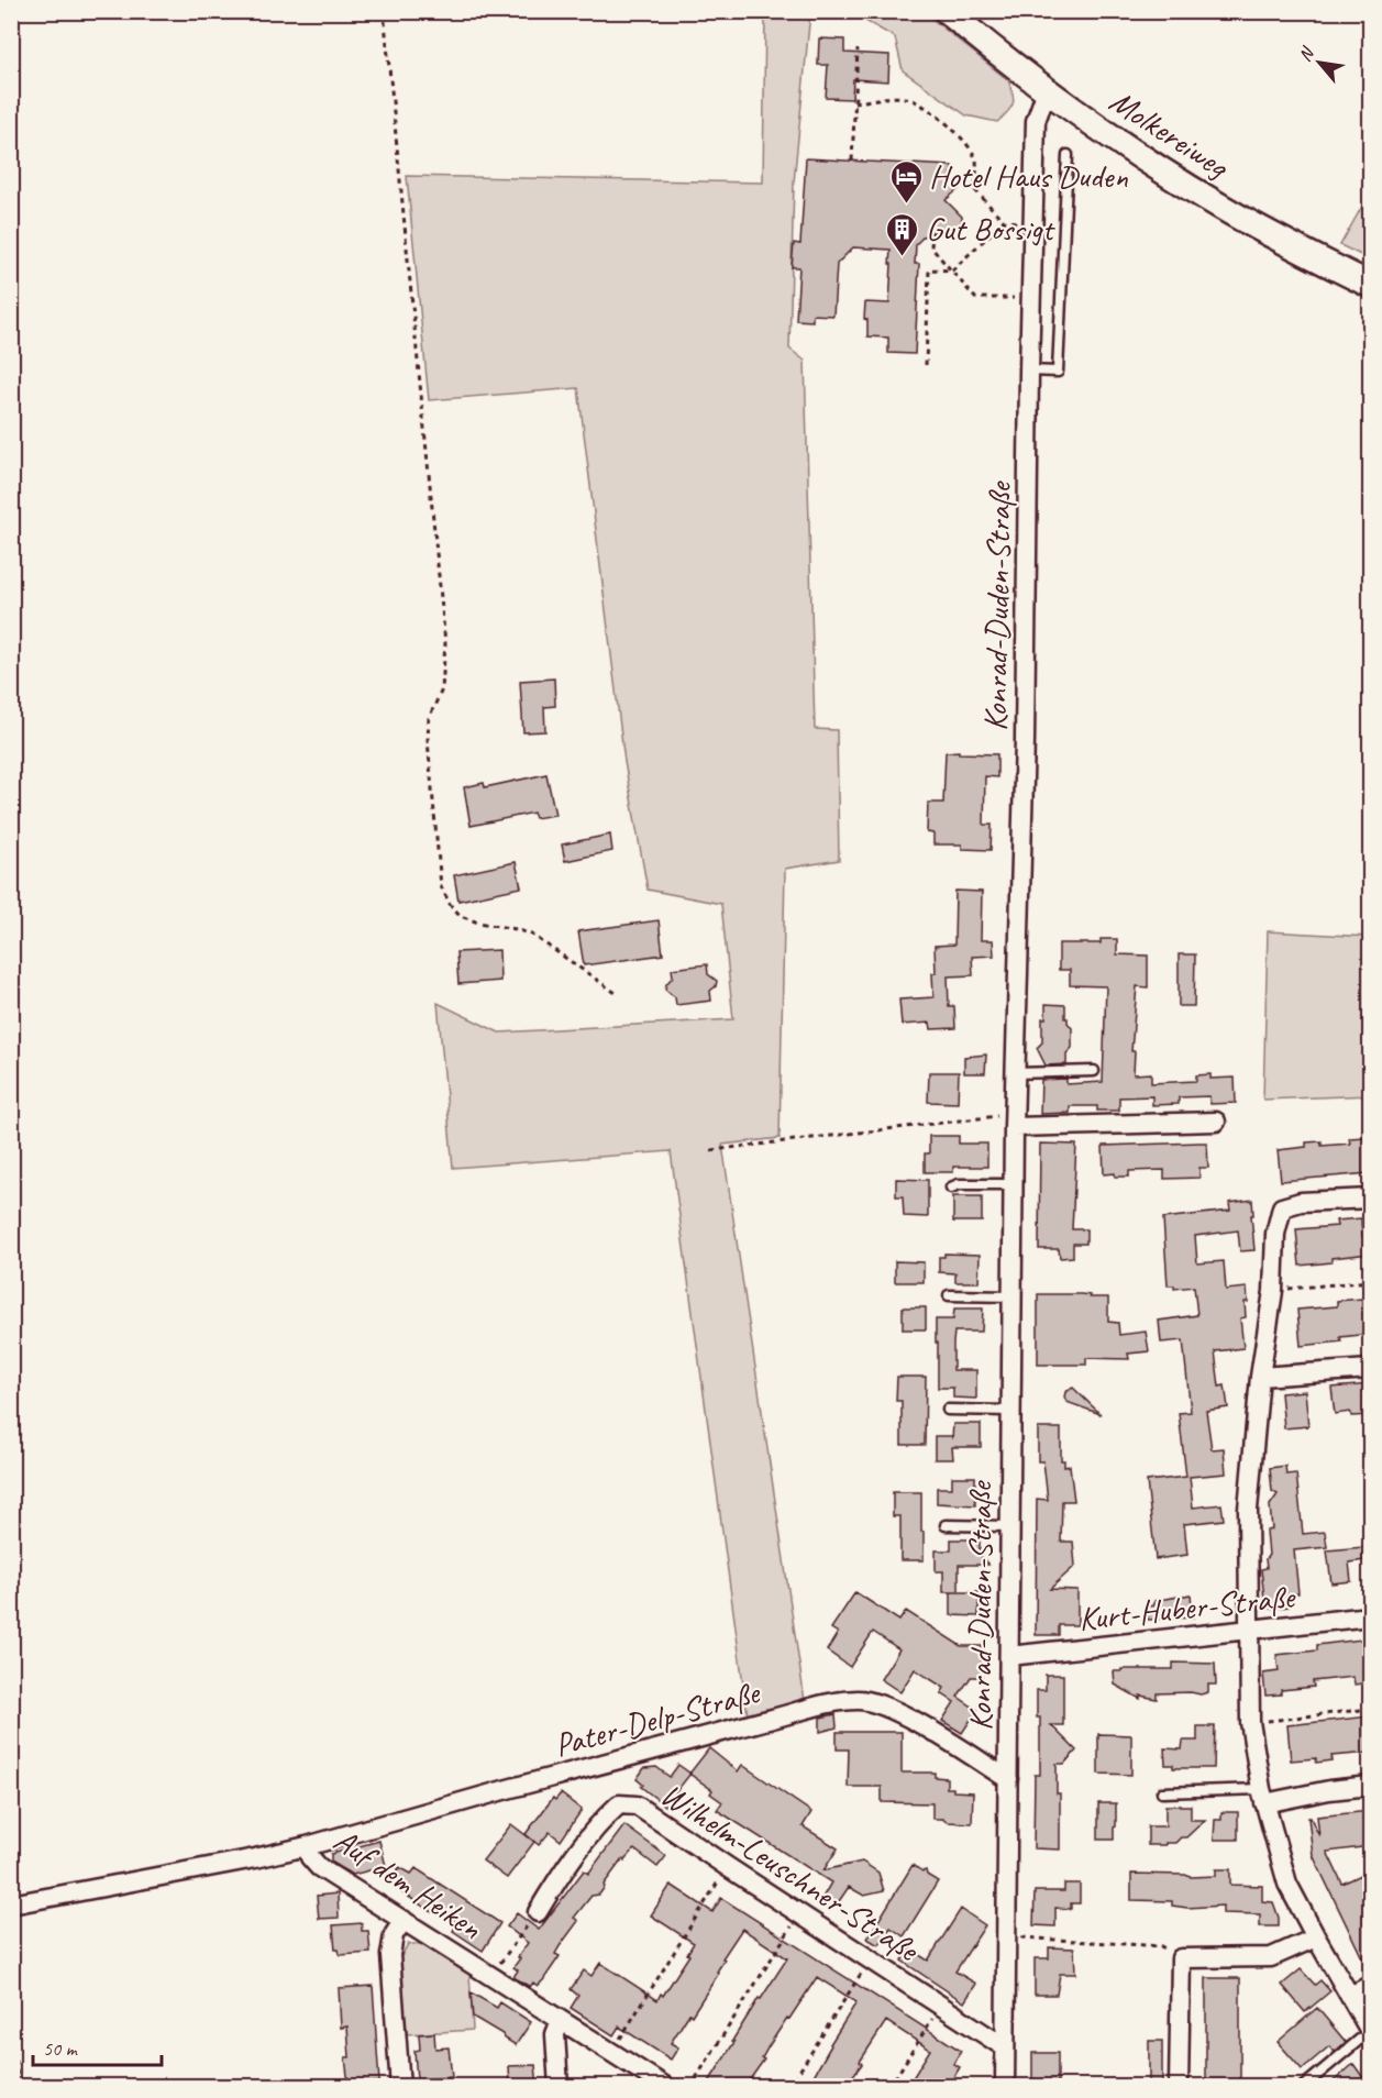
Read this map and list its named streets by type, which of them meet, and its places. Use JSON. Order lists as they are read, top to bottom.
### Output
{
  "streets": {
    "main road": ["Molkereiweg"],
    "street": [
      "Konrad-Duden-Straße",
      "Kurt-Huber-Straße",
      "Pater-Delp-Straße",
      "Wilhelm-Leuschner-Straße",
      "Auf dem Heiken"
    ]
  },
  "crossings": [
    ["Molkereiweg", "Konrad-Duden-Straße"],
    ["Konrad-Duden-Straße", "Kurt-Huber-Straße"],
    ["Konrad-Duden-Straße", "Pater-Delp-Straße"],
    ["Konrad-Duden-Straße", "Wilhelm-Leuschner-Straße"],
    ["Pater-Delp-Straße", "Auf dem Heiken"]
  ],
  "places": {
    "hotel": ["Hotel Haus Duden"],
    "building": ["Gut Bossigt"]
  },
  "scale_bar": "50 m",
  "north": "top left"
}
